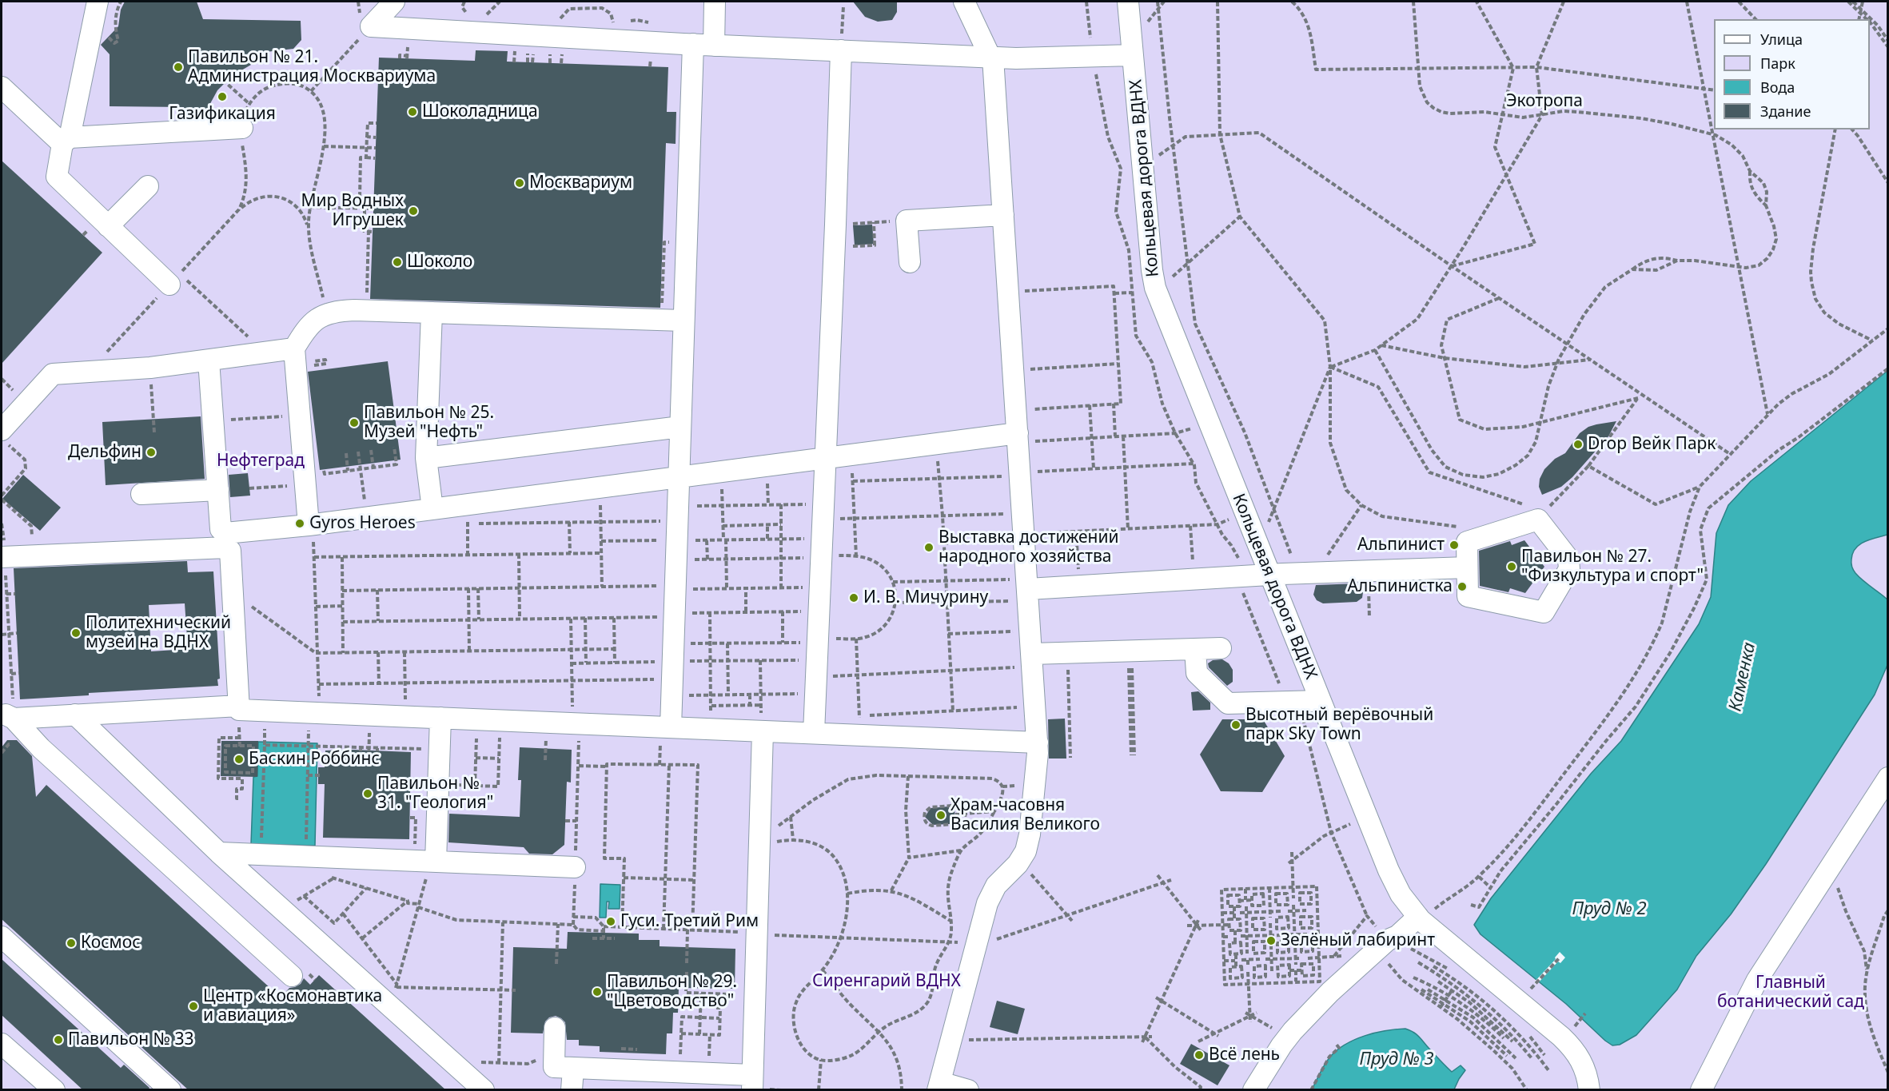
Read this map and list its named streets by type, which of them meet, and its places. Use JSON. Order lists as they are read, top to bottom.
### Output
{
  "streets": {
    "street": ["Кольцевая дорога ВДНХ"],
    "path": ["Экотропа"]
  },
  "water": ["Каменка", "Пруд № 2", "Пруд № 3"],
  "parks": ["Нефтеград", "Сиренгарий ВДНХ", "Главный ботанический сад"],
  "places": [
    "Павильон № 21. Администрация Москвариума",
    "Газификация",
    "Шоколадница",
    "Москвариум",
    "Мир Водных Игрушек",
    "Шоколо",
    "Павильон № 25. Музей \"Нефть\"",
    "Drop Вейк Парк",
    "Дельфин",
    "Gyros Heroes",
    "Альпинист",
    "Выставка достижений народного хозяйства",
    "Павильон № 27. \"Физкультура и спорт\"",
    "Альпинистка",
    "И. В. Мичурину",
    "Политехнический музей на ВДНХ",
    "Высотный верёвочный парк Sky Town",
    "Баскин Роббинс",
    "Павильон № 31. \"Геология\"",
    "Храм-часовня Василия Великого",
    "Гуси. Третий Рим",
    "Зелёный лабиринт",
    "Космос",
    "Павильон № 29. \"Цветоводство\"",
    "Центр «Космонавтика и авиация»",
    "Павильон № 33",
    "Всё лень"
  ],
  "legend": [
    "Улица",
    "Парк",
    "Вода",
    "Здание"
  ]
}
